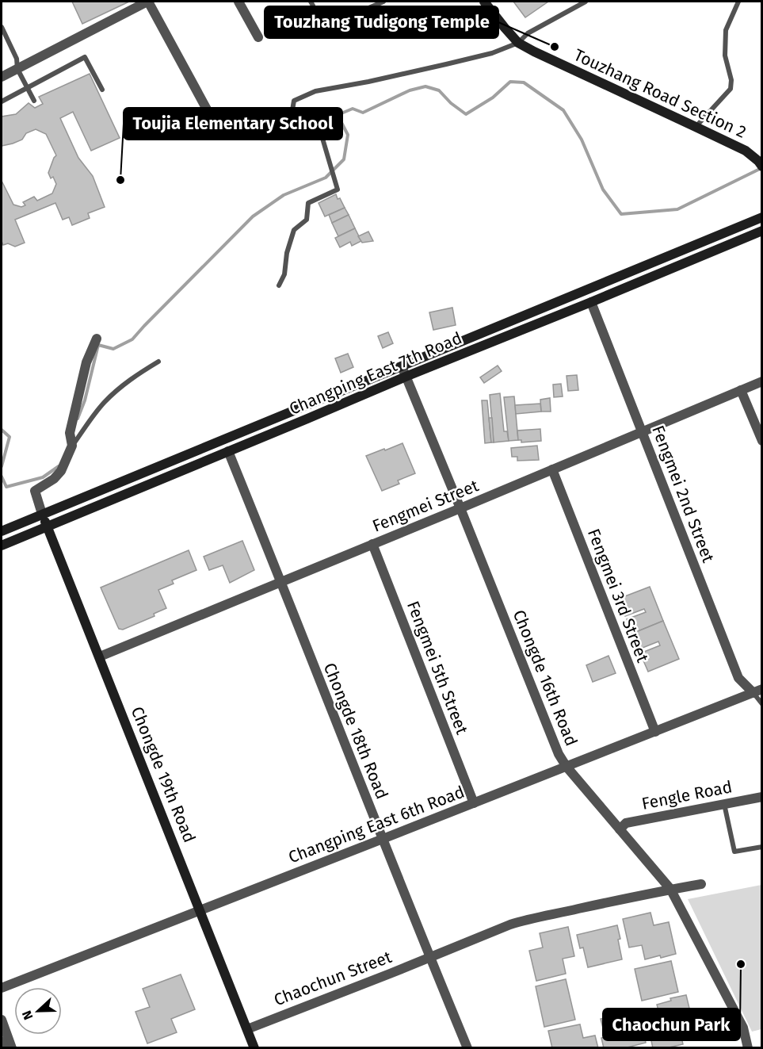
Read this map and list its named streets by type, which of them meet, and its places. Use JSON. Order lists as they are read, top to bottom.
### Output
{
  "streets": {
    "street": [
      "Touzhang Road Section 2",
      "Changping East 7th Road",
      "Fengmei 2nd Street",
      "Fengmei Street",
      "Fengmei 3rd Street",
      "Fengmei 5th Street",
      "Chongde 16th Road",
      "Chongde 18th Road",
      "Chongde 19th Road",
      "Fengle Road",
      "Changping East 6th Road",
      "Chaochun Street"
    ]
  },
  "crossings": [
    ["Changping East 7th Road", "Fengmei 2nd Street"],
    ["Changping East 7th Road", "Chongde 16th Road"],
    ["Changping East 7th Road", "Chongde 18th Road"],
    ["Changping East 7th Road", "Chongde 19th Road"],
    ["Fengmei 2nd Street", "Fengmei Street"],
    ["Fengmei 2nd Street", "Changping East 6th Road"],
    ["Fengmei Street", "Fengmei 3rd Street"],
    ["Fengmei Street", "Fengmei 5th Street"],
    ["Fengmei Street", "Chongde 16th Road"],
    ["Fengmei Street", "Chongde 18th Road"],
    ["Fengmei Street", "Chongde 19th Road"],
    ["Fengmei 3rd Street", "Changping East 6th Road"],
    ["Fengmei 5th Street", "Changping East 6th Road"],
    ["Chongde 16th Road", "Fengle Road"],
    ["Chongde 16th Road", "Changping East 6th Road"],
    ["Chongde 16th Road", "Chaochun Street"],
    ["Chongde 18th Road", "Changping East 6th Road"],
    ["Chongde 18th Road", "Chaochun Street"],
    ["Chongde 19th Road", "Changping East 6th Road"],
    ["Chongde 19th Road", "Chaochun Street"]
  ],
  "places": ["Touzhang Tudigong Temple", "Toujia Elementary School", "Chaochun Park"],
  "north": "left"
}
